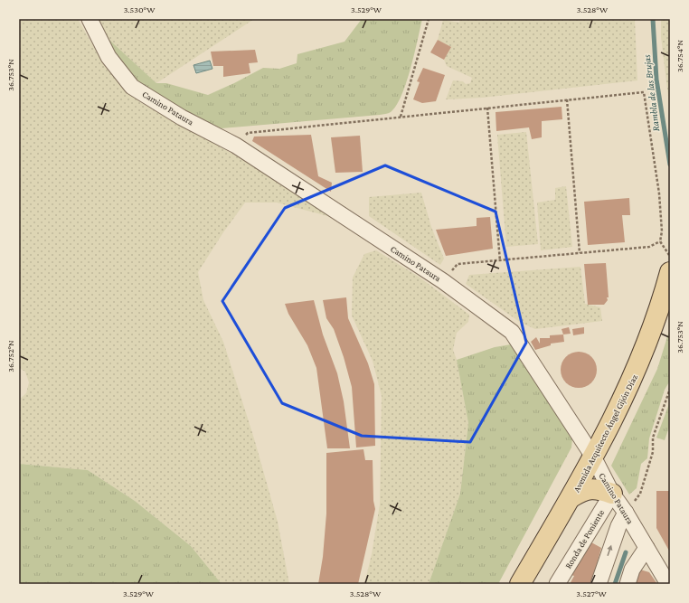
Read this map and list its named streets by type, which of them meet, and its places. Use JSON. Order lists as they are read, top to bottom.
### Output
{
  "streets": {
    "main road": ["Avenida Arquitecto Ángel Gijón Díaz"],
    "street": ["Camino Pataura", "Ronda de Poniente"]
  },
  "crossings": [
    ["Camino Pataura", "Avenida Arquitecto Ángel Gijón Díaz"],
    ["Camino Pataura", "Ronda de Poniente"]
  ],
  "water": ["Rambla de las Brujas"],
  "coordinates": [
    "3.530°W",
    "3.529°W",
    "3.528°W",
    "36.754°N",
    "36.753°N",
    "36.752°N",
    "3.527°W"
  ]
}
